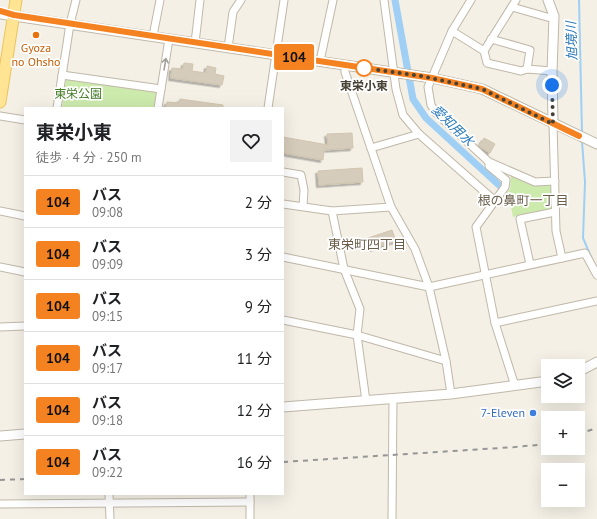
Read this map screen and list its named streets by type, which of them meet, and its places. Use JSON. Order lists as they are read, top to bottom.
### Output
{
  "districts": ["根の鼻町一丁目", "東栄町四丁目"],
  "water": ["旭境川", "愛知用水"],
  "parks": ["東栄公園"],
  "places": ["Gyoza no Ohsho", "東栄小東", "7-Eleven"],
  "lines": ["bus line 104"],
  "page": {
    "on_map": "104",
    "heading": ["東栄小東", "徒歩 · 4 分 · 250 m"],
    "list": [
      {
        "mark": "104",
        "name": "バス",
        "note": "09:08",
        "value": "2 分"
      },
      {
        "mark": "104",
        "name": "バス",
        "note": "09:09",
        "value": "3 分"
      },
      {
        "mark": "104",
        "name": "バス",
        "note": "09:15",
        "value": "9 分"
      },
      {
        "mark": "104",
        "name": "バス",
        "note": "09:17",
        "value": "11 分"
      },
      {
        "mark": "104",
        "name": "バス",
        "note": "09:18",
        "value": "12 分"
      },
      {
        "mark": "104",
        "name": "バス",
        "note": "09:22",
        "value": "16 分"
      }
    ],
    "map_buttons": ["+", "−"]
  }
}
